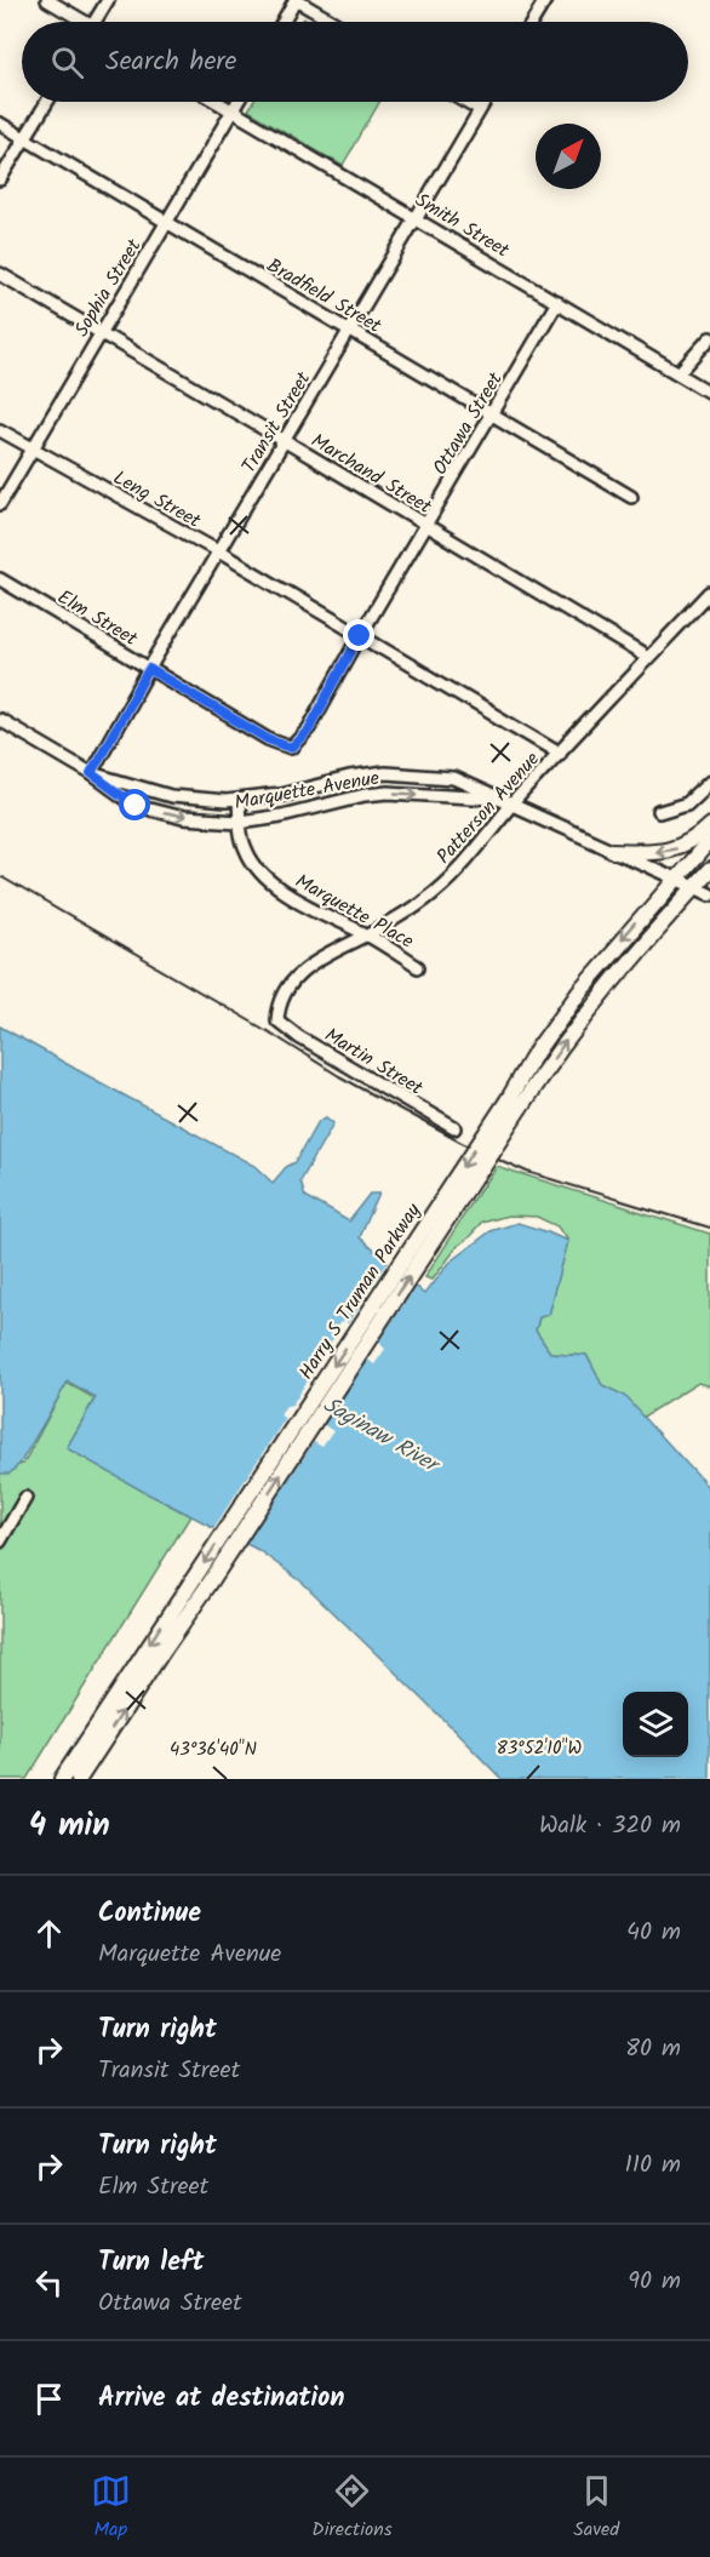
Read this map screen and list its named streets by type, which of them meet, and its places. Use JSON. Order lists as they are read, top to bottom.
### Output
{
  "streets": {
    "main road": ["Harry S Truman Parkway"],
    "street": [
      "Smith Street",
      "Sophia Street",
      "Bradfield Street",
      "Transit Street",
      "Ottawa Street",
      "Marchand Street",
      "Leng Street",
      "Elm Street",
      "Marquette Avenue",
      "Patterson Avenue",
      "Marquette Place",
      "Martin Street"
    ]
  },
  "crossings": [
    ["Smith Street", "Sophia Street"],
    ["Smith Street", "Transit Street"],
    ["Smith Street", "Ottawa Street"],
    ["Sophia Street", "Bradfield Street"],
    ["Sophia Street", "Marchand Street"],
    ["Sophia Street", "Leng Street"],
    ["Bradfield Street", "Transit Street"],
    ["Bradfield Street", "Ottawa Street"],
    ["Transit Street", "Marchand Street"],
    ["Transit Street", "Leng Street"],
    ["Transit Street", "Elm Street"],
    ["Transit Street", "Marquette Avenue"],
    ["Ottawa Street", "Marchand Street"],
    ["Ottawa Street", "Leng Street"],
    ["Ottawa Street", "Elm Street"],
    ["Marchand Street", "Patterson Avenue"],
    ["Leng Street", "Patterson Avenue"],
    ["Marquette Avenue", "Patterson Avenue"],
    ["Marquette Avenue", "Marquette Place"],
    ["Marquette Avenue", "Harry S Truman Parkway"],
    ["Patterson Avenue", "Marquette Place"],
    ["Patterson Avenue", "Martin Street"]
  ],
  "water": ["Saginaw River"],
  "north": "top right",
  "page": {
    "search": "Search here",
    "heading": ["4 min", "Walk · 320 m"],
    "list": [
      ["Continue", "Marquette Avenue", "40 m"],
      ["Turn right", "Transit Street", "80 m"],
      ["Turn right", "Elm Street", "110 m"],
      ["Turn left", "Ottawa Street", "90 m"],
      "Arrive at destination"
    ],
    "nav": ["Map", "Directions", "Saved"]
  },
  "coordinates": ["83°52'10\"W", "43°36'40\"N"]
}
